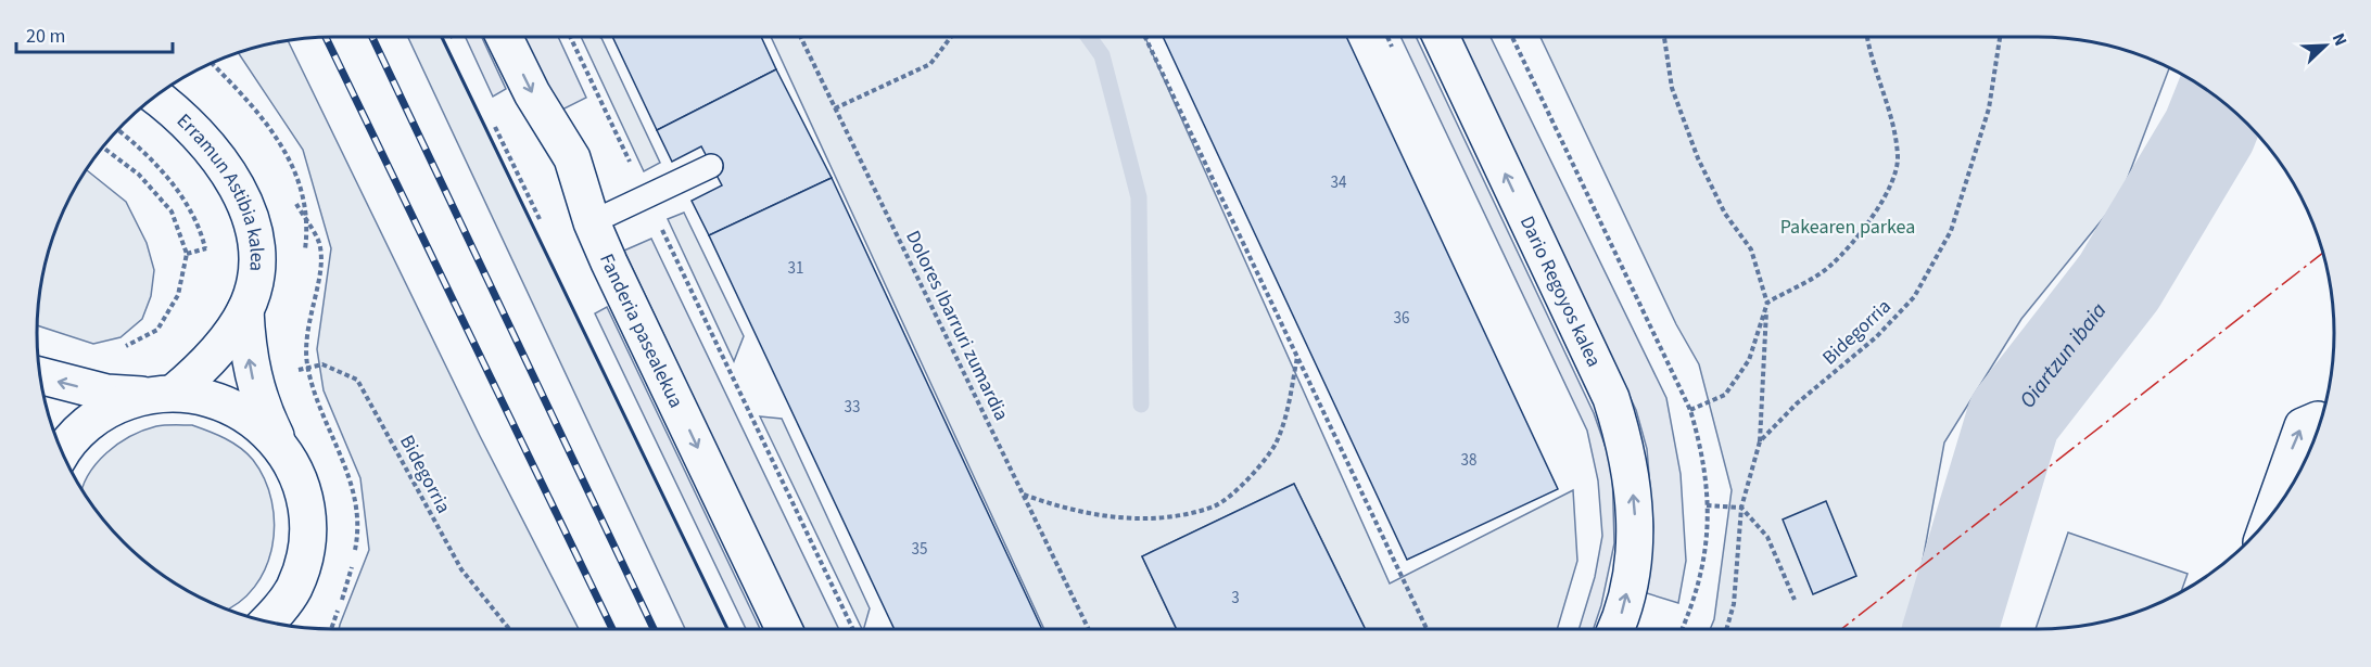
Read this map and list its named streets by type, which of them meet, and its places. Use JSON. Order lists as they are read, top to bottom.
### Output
{
  "streets": {
    "street": ["Erramun Astibia kalea", "Dario Regoyos kalea", "Fanderia pasealekua"],
    "path": ["Dolores Ibarruri zumardia", "Bidegorria"]
  },
  "one_way": ["Dario Regoyos kalea", "Fanderia pasealekua"],
  "water": ["Oiartzun ibaia"],
  "parks": ["Pakearen parkea"],
  "house_numbers": [
    "34",
    "31",
    "36",
    "33",
    "38",
    "35",
    "3"
  ],
  "scale_bar": "20 m",
  "north": "top right"
}
